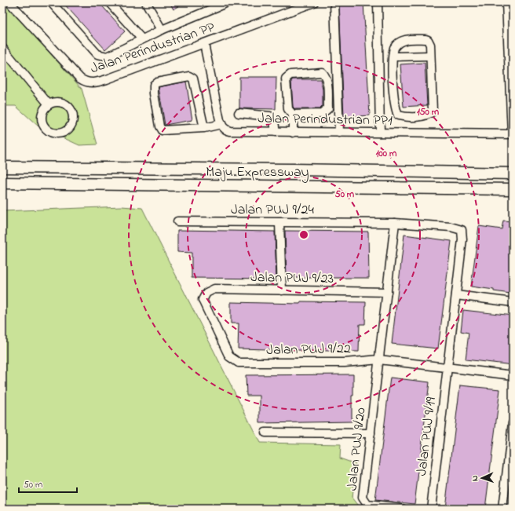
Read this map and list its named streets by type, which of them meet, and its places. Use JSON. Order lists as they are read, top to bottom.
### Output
{
  "streets": {
    "highway": ["Maju Expressway"],
    "street": [
      "Jalan Perindustrian PP",
      "Jalan Perindustrian PP1",
      "Jalan PUJ 9/24",
      "Jalan PUJ 9/23",
      "Jalan PUJ 9/22",
      "Jalan PUJ 9/19",
      "Jalan PUJ 9/20"
    ]
  },
  "crossings": [
    ["Jalan PUJ 9/24", "Jalan PUJ 9/19"],
    ["Jalan PUJ 9/24", "Jalan PUJ 9/20"],
    ["Jalan PUJ 9/23", "Jalan PUJ 9/22"],
    ["Jalan PUJ 9/23", "Jalan PUJ 9/20"],
    ["Jalan PUJ 9/22", "Jalan PUJ 9/19"],
    ["Jalan PUJ 9/22", "Jalan PUJ 9/20"]
  ],
  "scale_bar": "50 m",
  "north": "left",
  "rings": ["150 m", "100 m", "50 m"]
}
